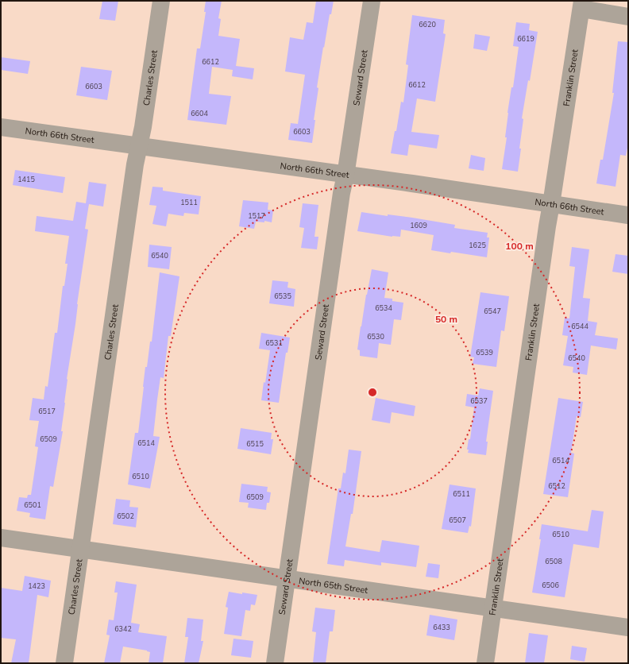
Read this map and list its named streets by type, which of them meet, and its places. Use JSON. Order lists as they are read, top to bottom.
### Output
{
  "streets": {
    "street": [
      "Charles Street",
      "Seward Street",
      "Franklin Street",
      "North 66th Street",
      "North 65th Street"
    ]
  },
  "crossings": [
    ["Charles Street", "North 66th Street"],
    ["Charles Street", "North 65th Street"],
    ["Seward Street", "North 66th Street"],
    ["Seward Street", "North 65th Street"],
    ["Franklin Street", "North 66th Street"],
    ["Franklin Street", "North 65th Street"]
  ],
  "house_numbers": [
    "6620",
    "6619",
    "6612",
    "6612",
    "6603",
    "6604",
    "6603",
    "1415",
    "1511",
    "1517",
    "1609",
    "1625",
    "6540",
    "6535",
    "6534",
    "6547",
    "6544",
    "6530",
    "6531",
    "6539",
    "6540",
    "6537",
    "6517",
    "6509",
    "6514",
    "6515",
    "6514",
    "6510",
    "6512",
    "6511",
    "6509",
    "6501",
    "6502",
    "6507",
    "6510",
    "6508",
    "6506",
    "1423",
    "6433",
    "6342"
  ],
  "rings": ["100 m", "50 m"]
}
